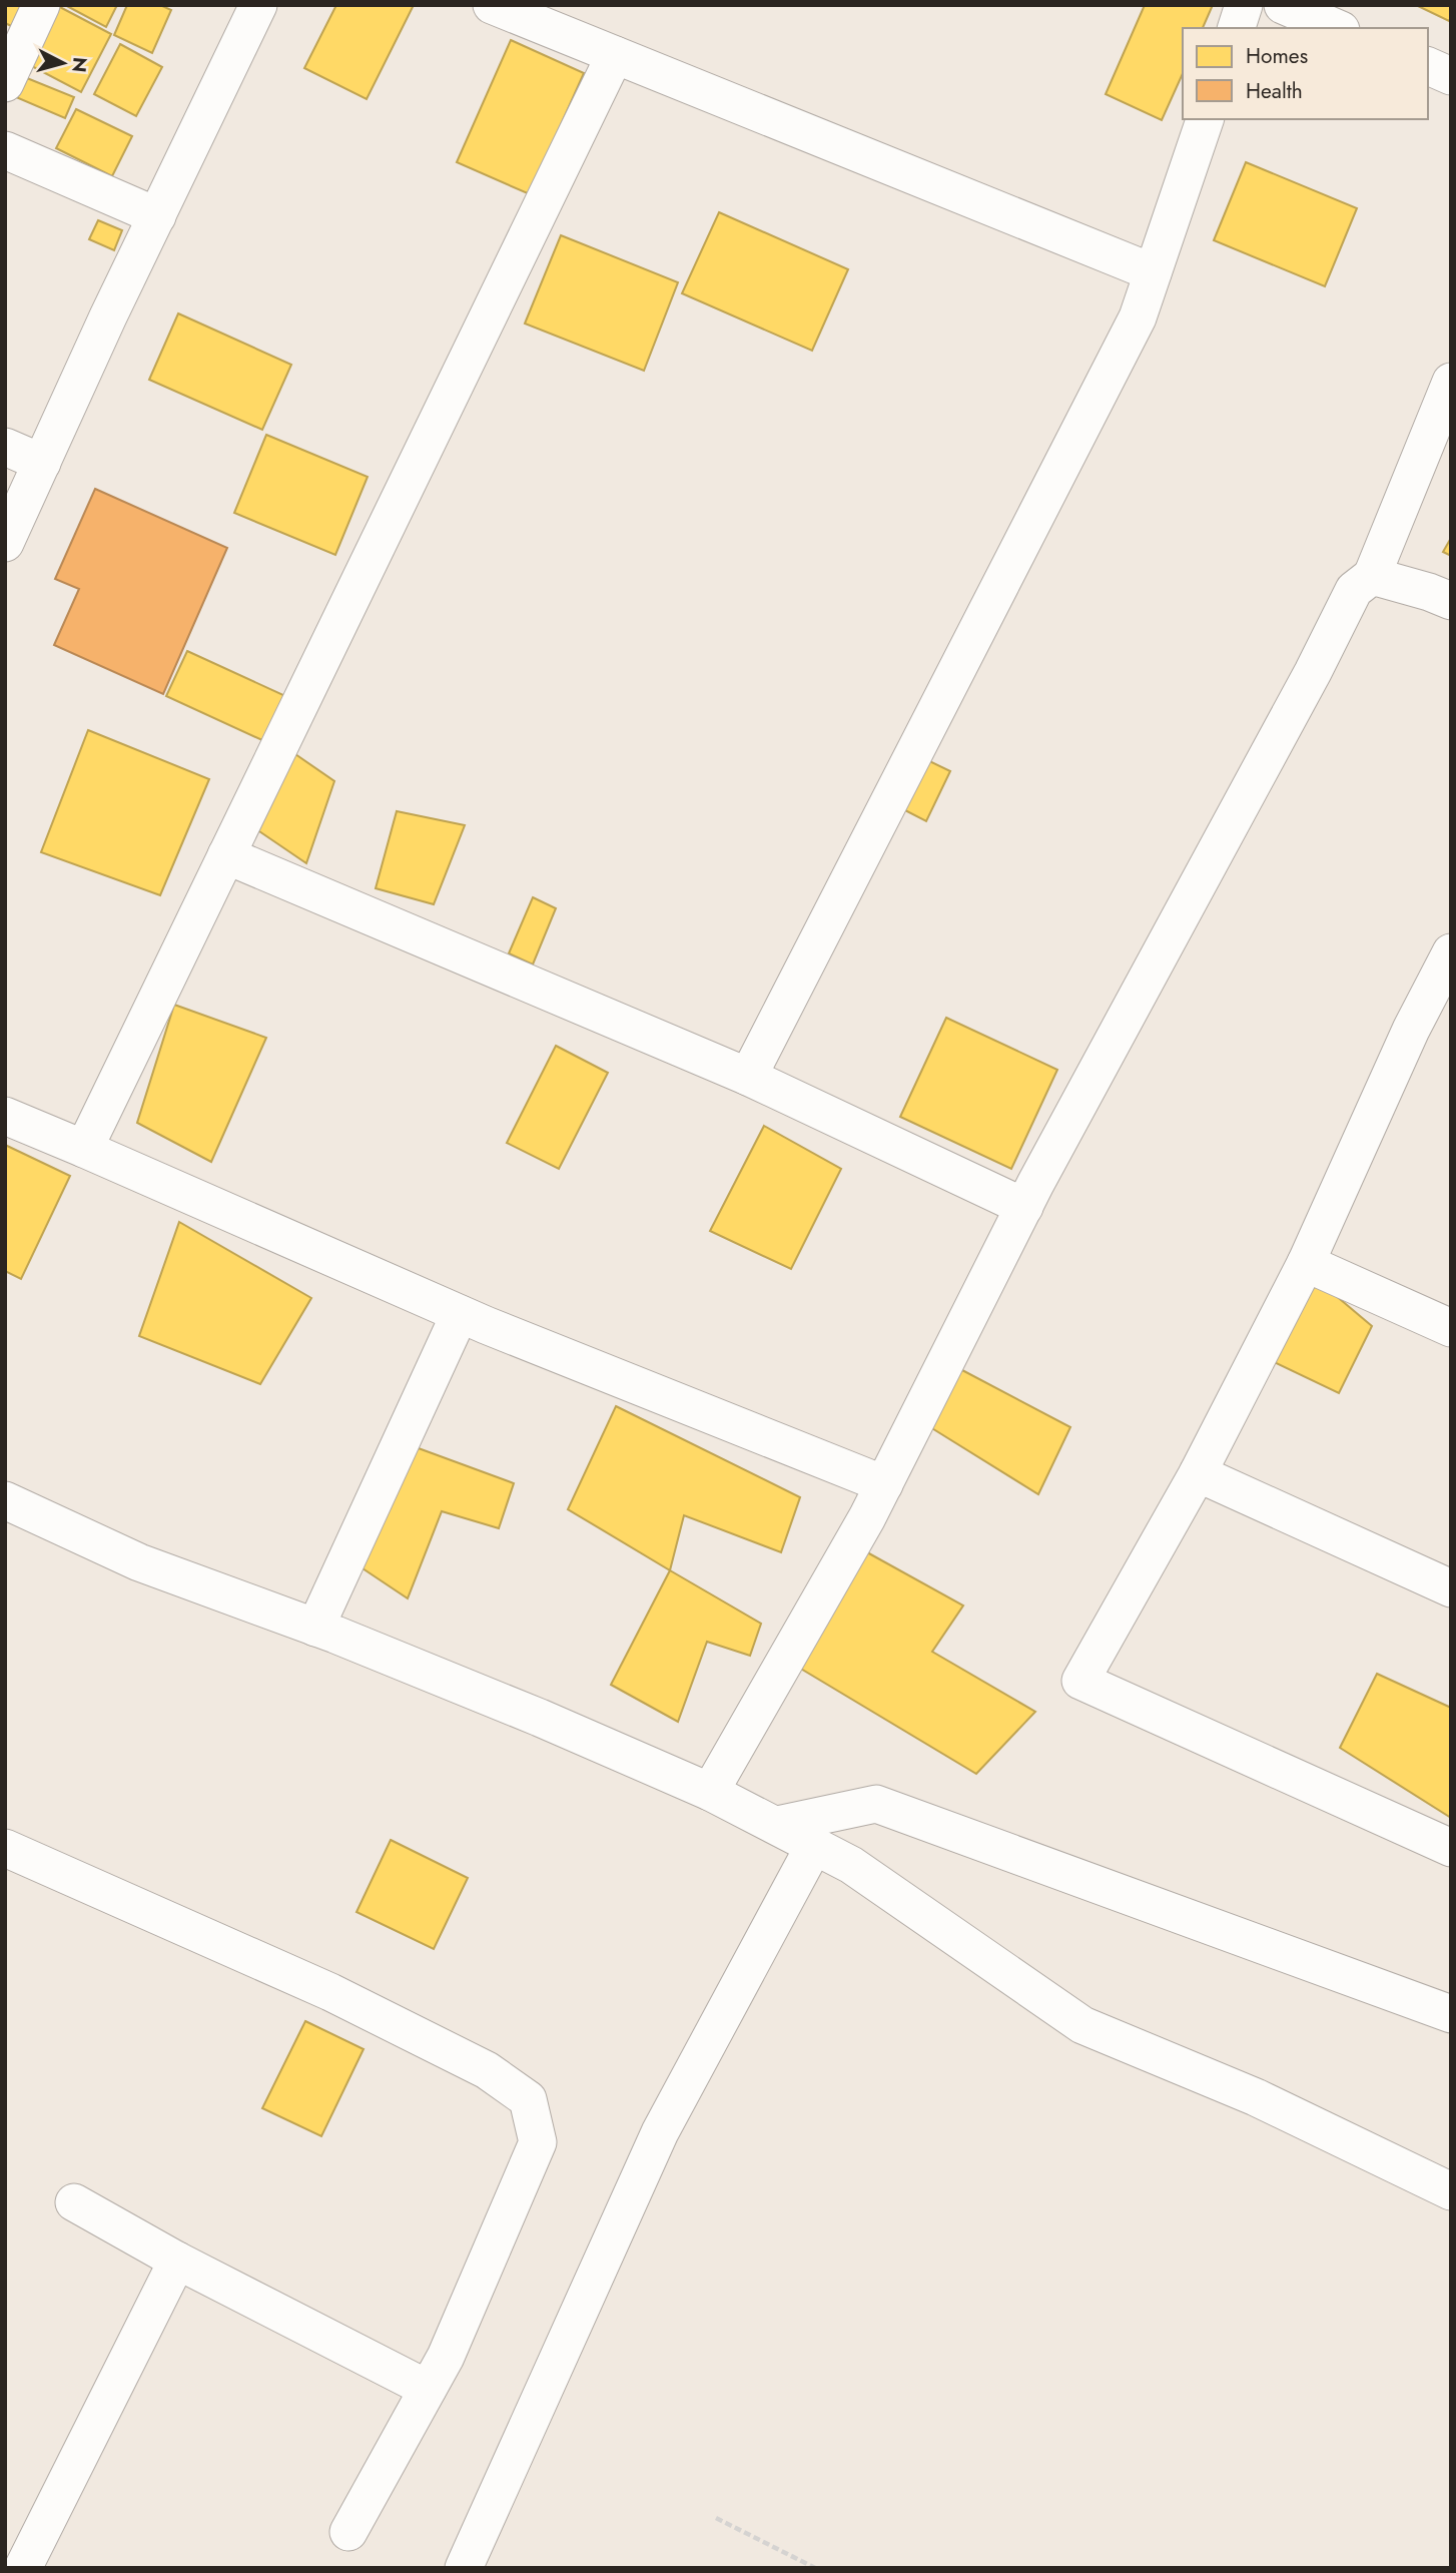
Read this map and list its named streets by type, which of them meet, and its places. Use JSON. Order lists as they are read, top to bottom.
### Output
{
  "legend": ["Homes", "Health"],
  "north": "right"
}
